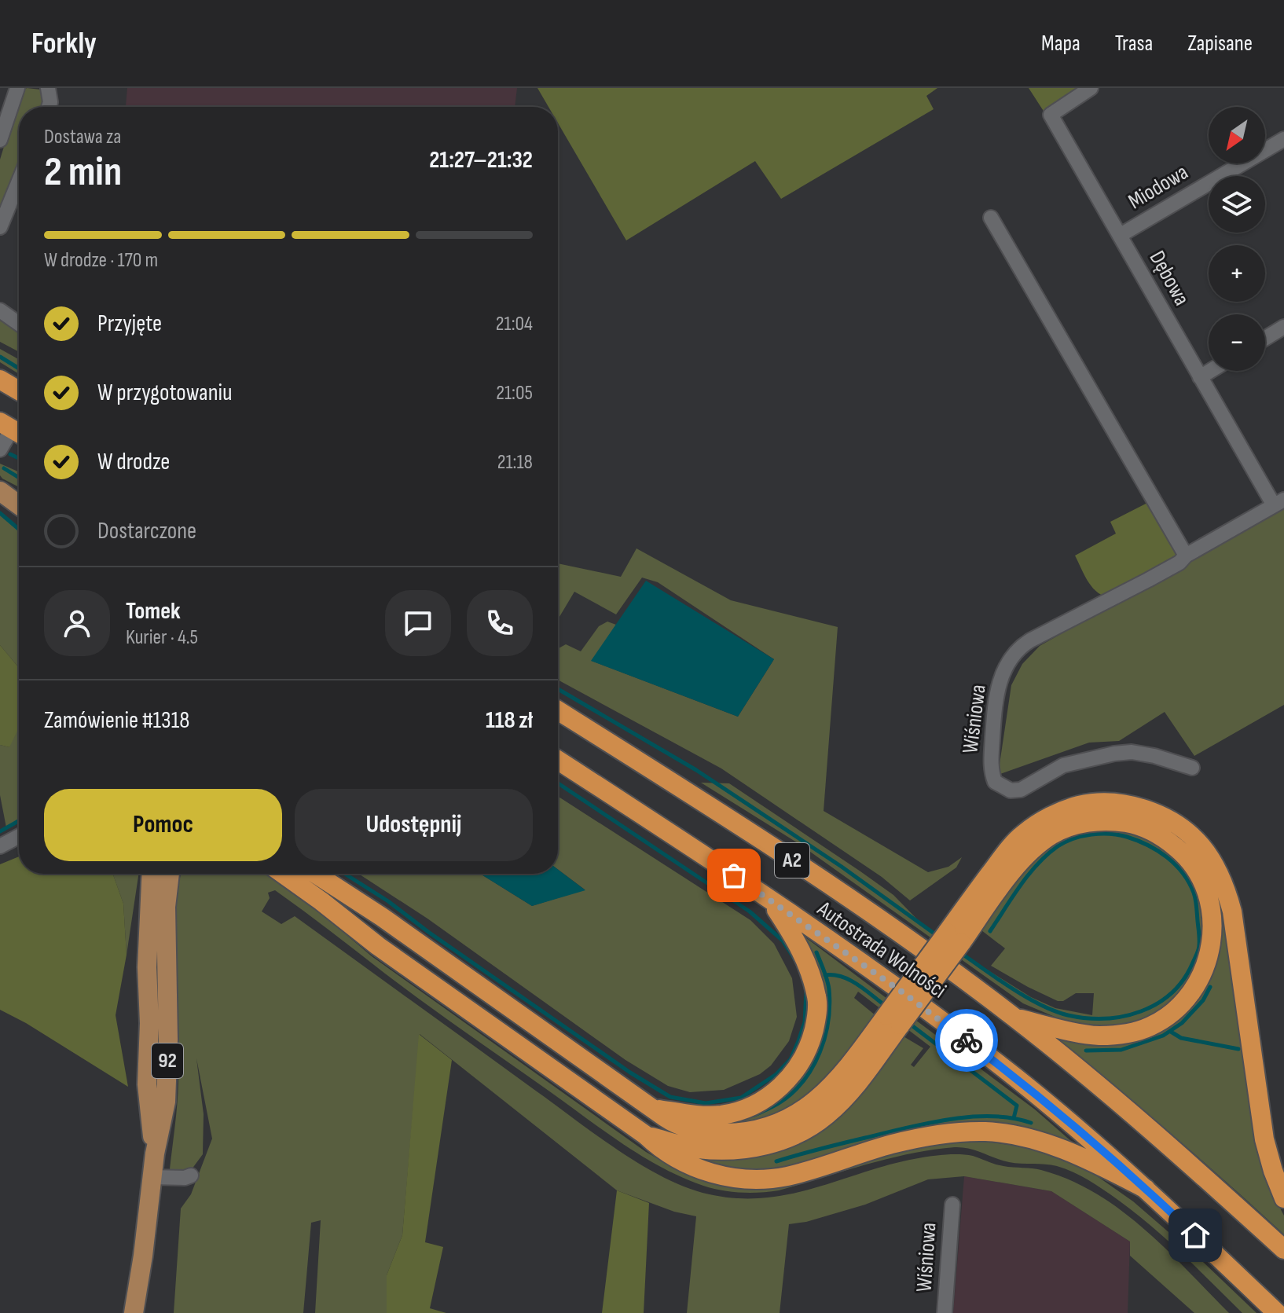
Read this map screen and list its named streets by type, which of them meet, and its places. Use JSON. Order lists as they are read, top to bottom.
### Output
{
  "streets": {
    "highway": ["A2", "Autostrada Wolności"],
    "main road": ["92"],
    "street": ["Miodowa", "Dębowa", "Wiśniowa"]
  },
  "crossings": [
    ["Miodowa", "Dębowa"],
    ["Dębowa", "Wiśniowa"]
  ],
  "north": "bottom left",
  "page": {
    "header": "Forkly",
    "nav": ["Mapa", "Trasa", "Zapisane"],
    "map_buttons": ["+", "−"],
    "heading": ["2 min", "Dostawa za", "21:27–21:32"],
    "panel": [
      "Tomek",
      "Kurier · 4.5",
      "Zamówienie #1318",
      "118 zł"
    ],
    "bar": "W drodze · 170 m",
    "list": [
      ["Przyjęte", "21:04"],
      ["W przygotowaniu", "21:05"],
      ["W drodze", "21:18"],
      "Dostarczone"
    ],
    "buttons": ["Pomoc", "Udostępnij"]
  }
}
